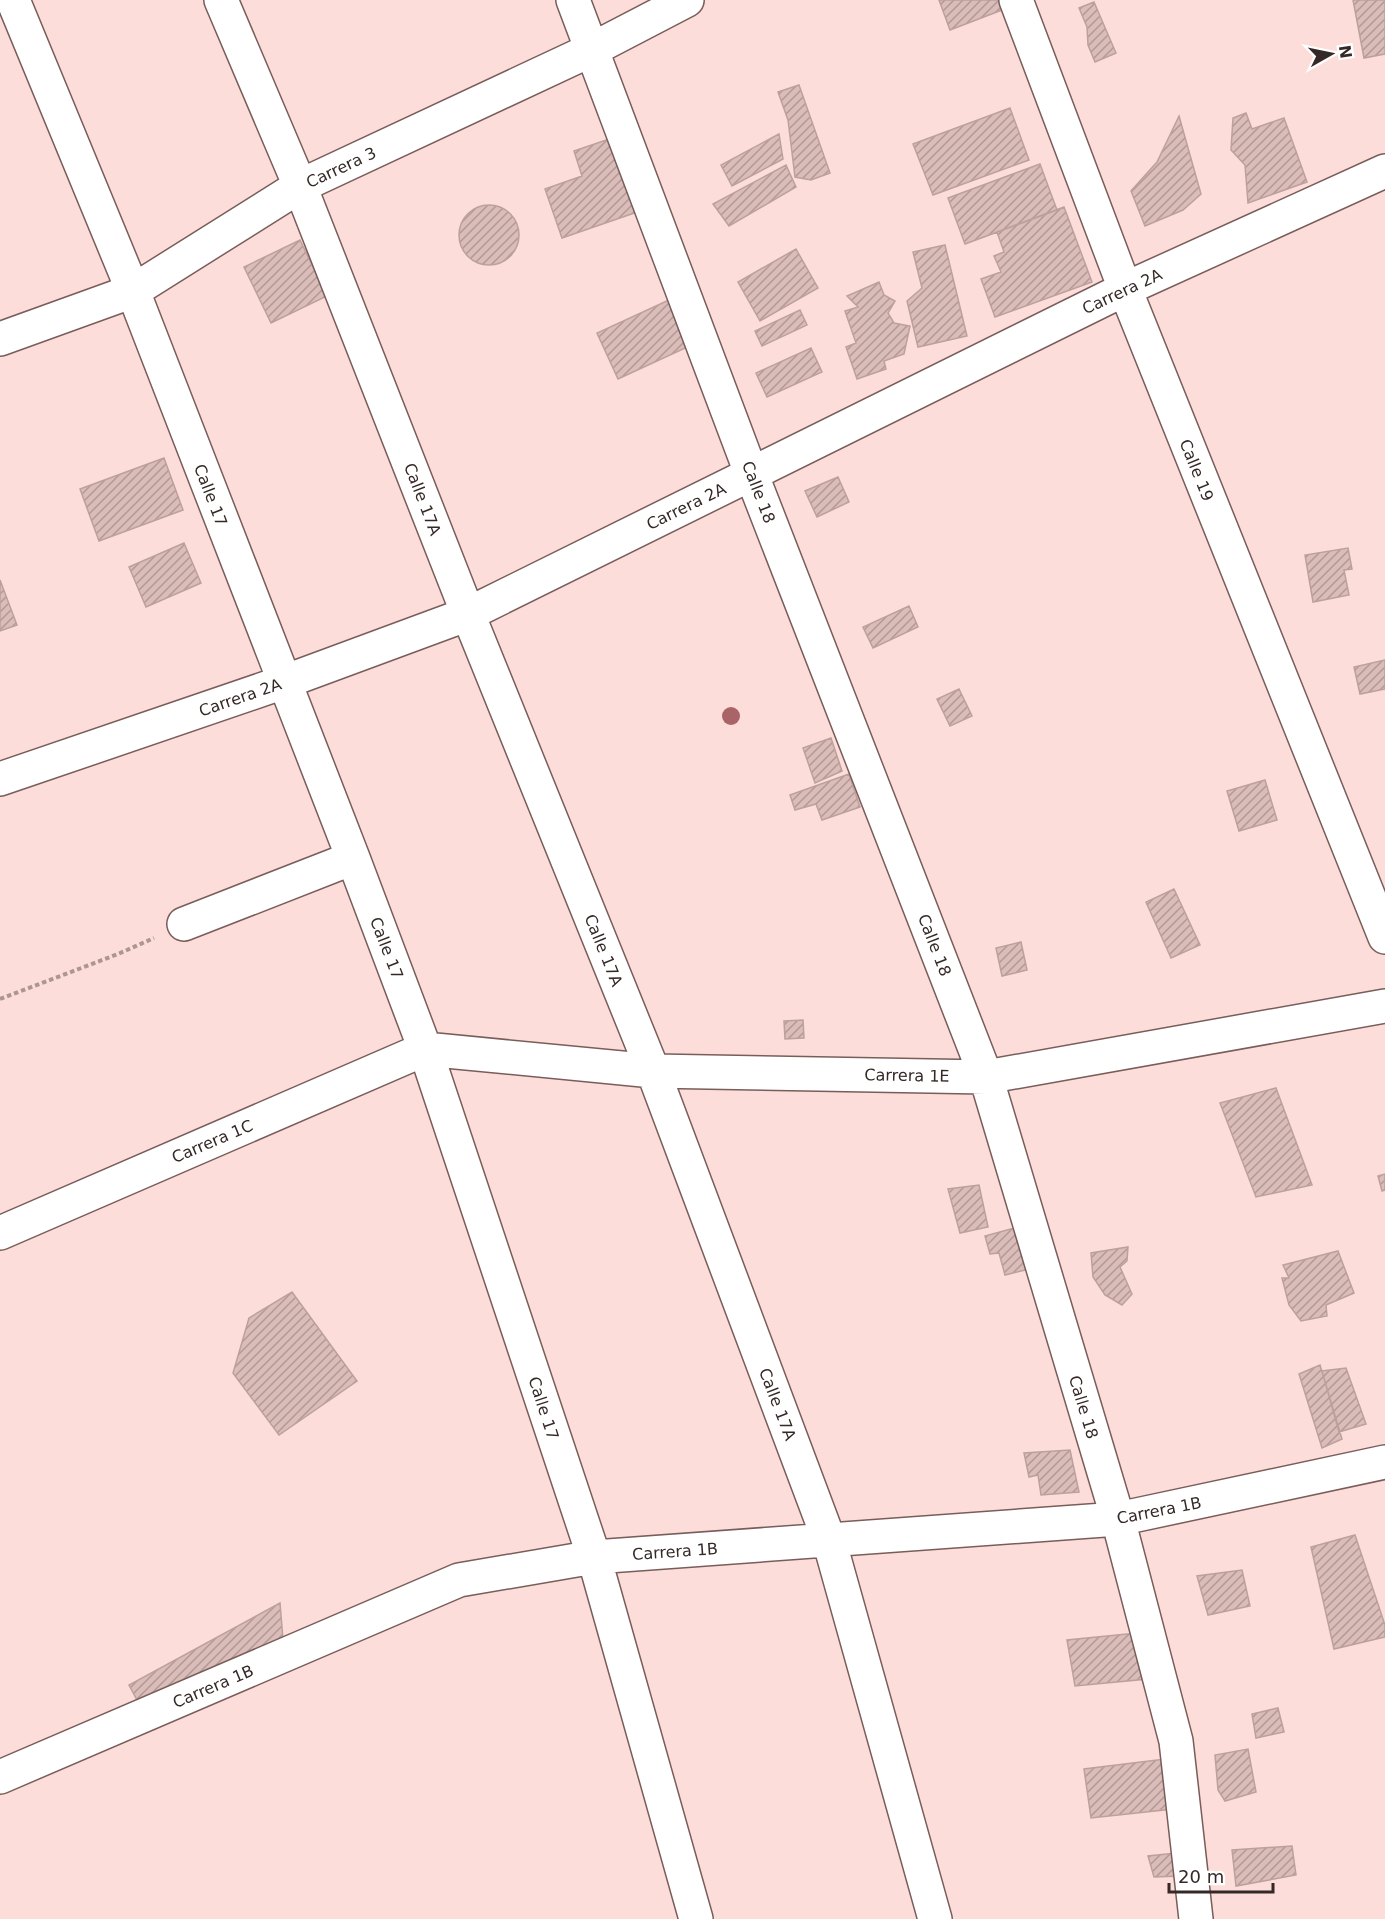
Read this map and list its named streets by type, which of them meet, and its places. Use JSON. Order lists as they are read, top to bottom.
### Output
{
  "streets": {
    "street": [
      "Carrera 3",
      "Carrera 2A",
      "Calle 19",
      "Calle 18",
      "Calle 17",
      "Calle 17A",
      "Carrera 1E",
      "Carrera 1C",
      "Carrera 1B"
    ]
  },
  "crossings": [
    ["Carrera 3", "Calle 18"],
    ["Carrera 3", "Calle 17"],
    ["Carrera 3", "Calle 17A"],
    ["Carrera 2A", "Calle 19"],
    ["Carrera 2A", "Calle 18"],
    ["Carrera 2A", "Calle 17"],
    ["Carrera 2A", "Calle 17A"],
    ["Calle 18", "Carrera 1E"],
    ["Calle 18", "Carrera 1B"],
    ["Calle 17", "Carrera 1E"],
    ["Calle 17", "Carrera 1C"],
    ["Calle 17", "Carrera 1B"],
    ["Calle 17A", "Carrera 1E"],
    ["Calle 17A", "Carrera 1B"],
    ["Carrera 1E", "Carrera 1C"]
  ],
  "scale_bar": "20 m",
  "north": "right"
}
